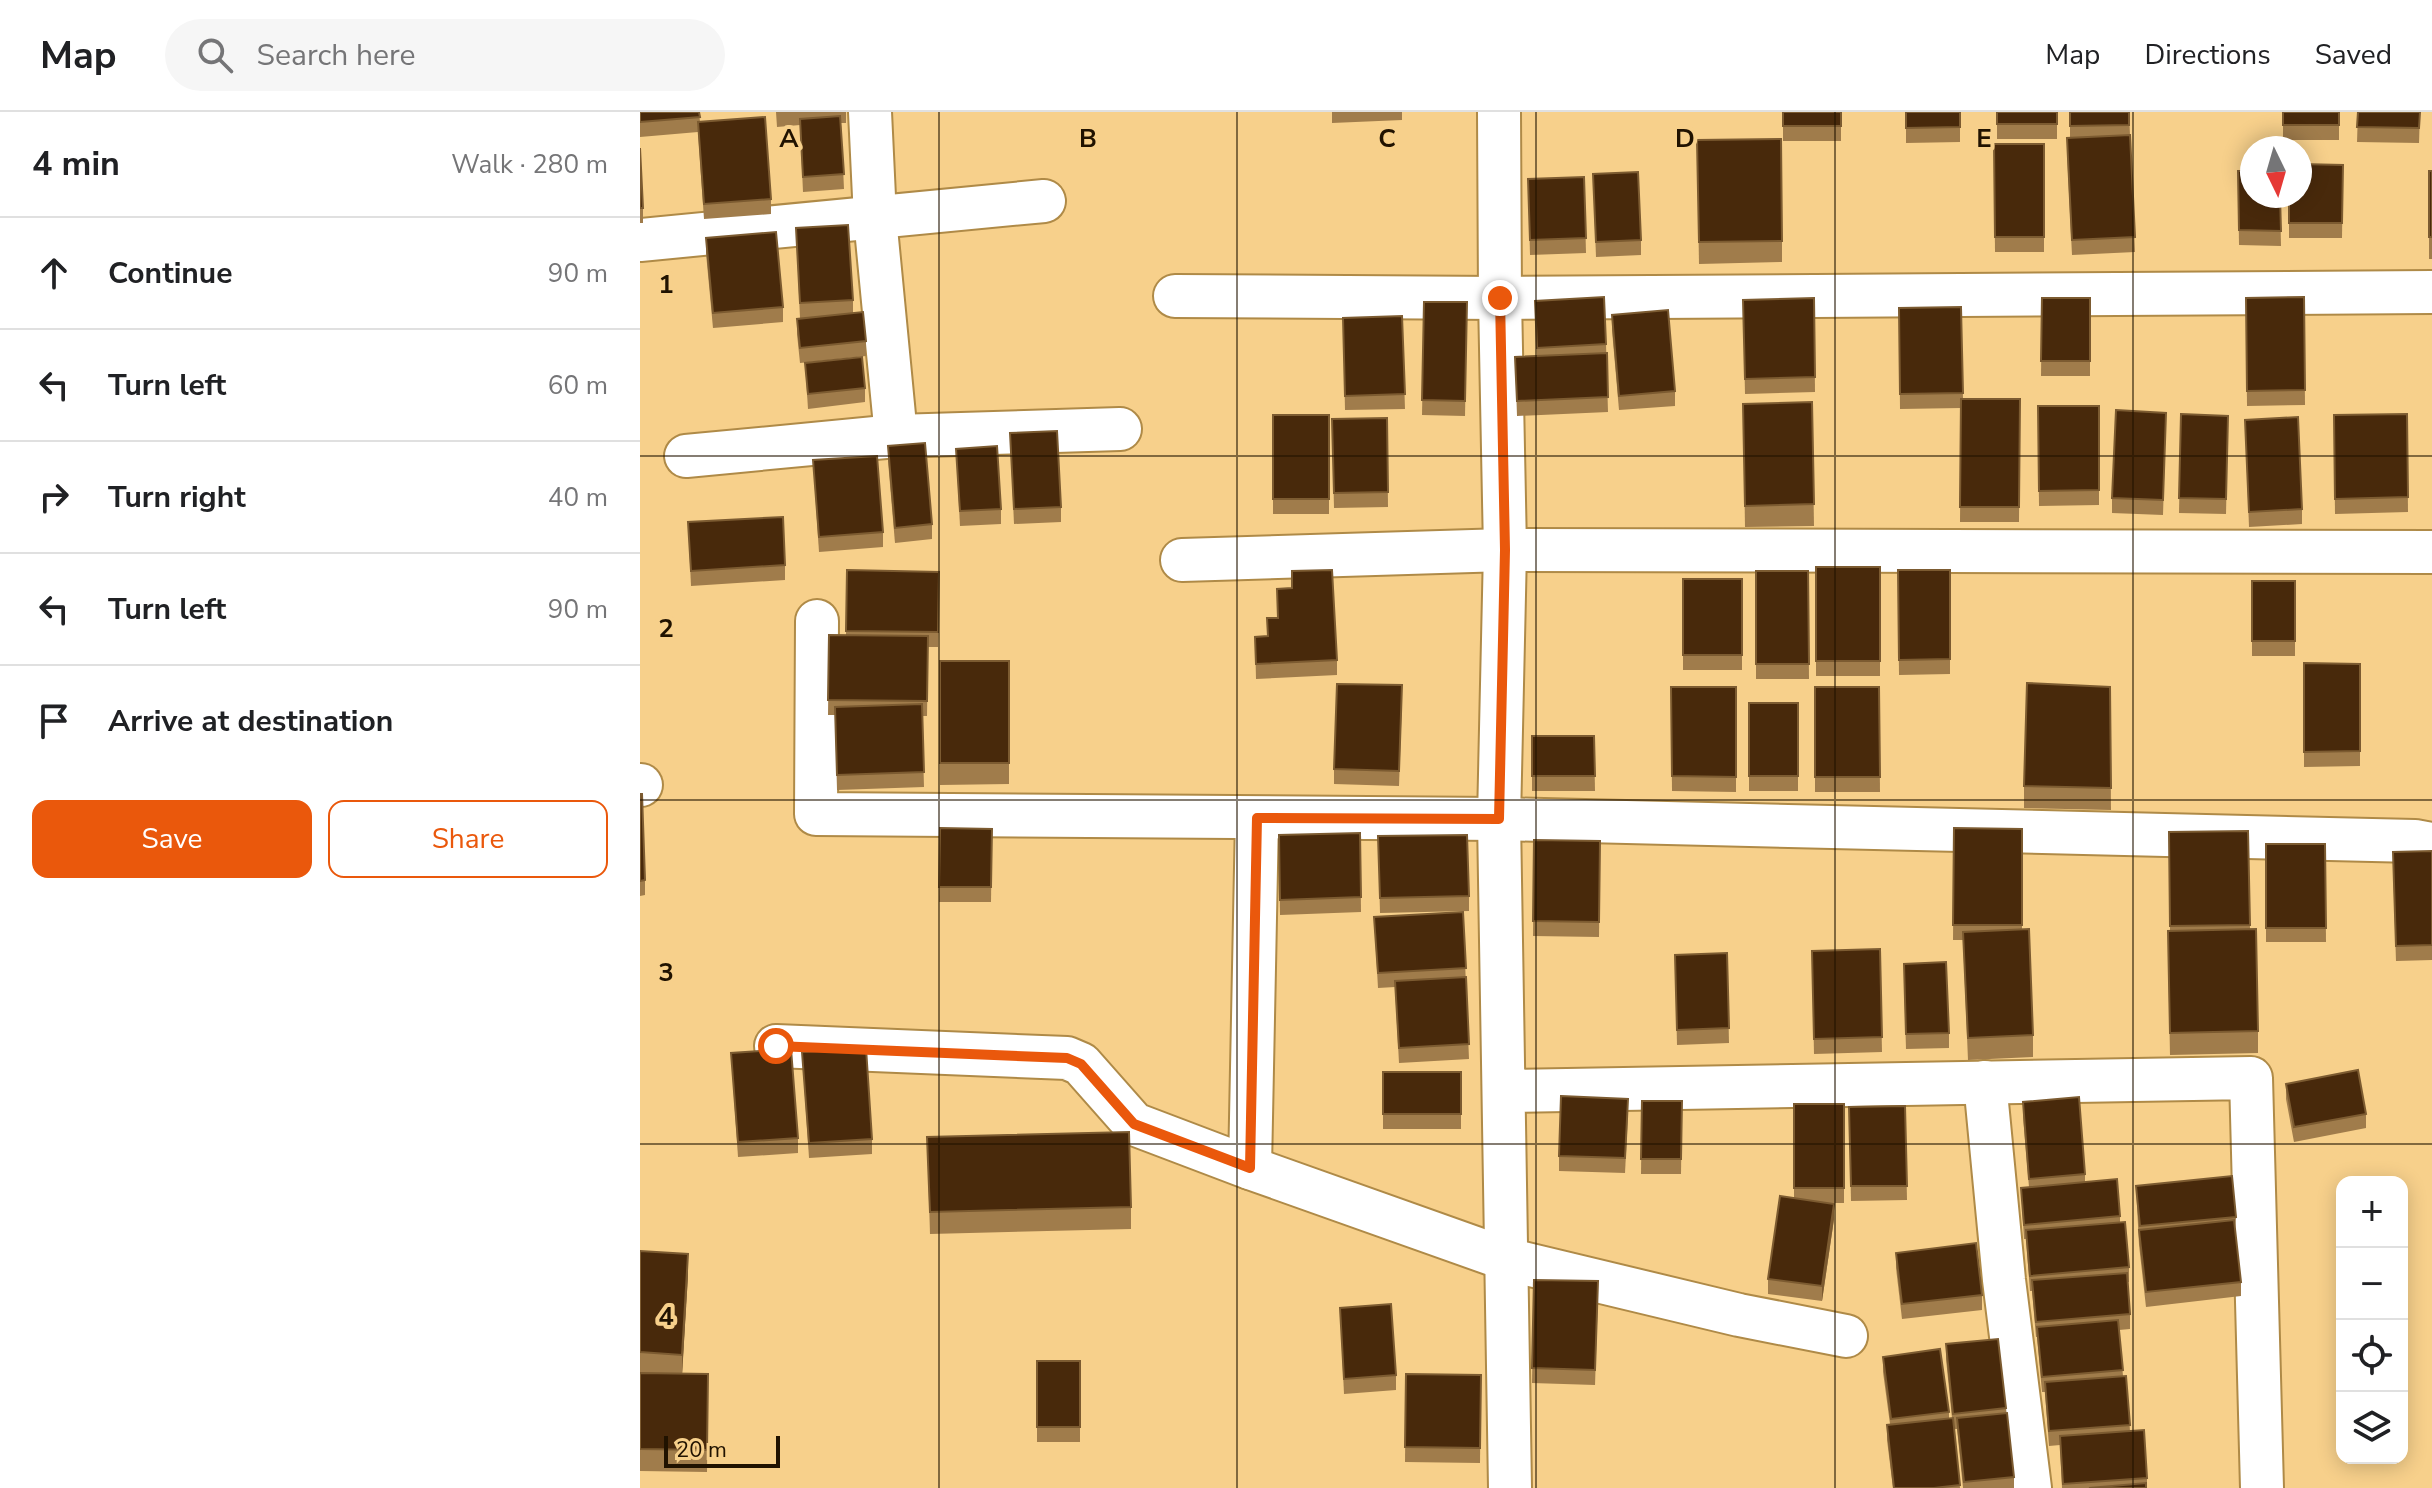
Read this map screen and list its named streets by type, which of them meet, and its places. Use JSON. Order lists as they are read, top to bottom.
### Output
{
  "scale_bar": "20 m",
  "north": "bottom",
  "page": {
    "header": "Map",
    "search": "Search here",
    "nav": ["Map", "Directions", "Saved"],
    "heading": ["4 min", "Walk · 280 m"],
    "list": [
      ["Continue", "90 m"],
      ["Turn left", "60 m"],
      ["Turn right", "40 m"],
      ["Turn left", "90 m"],
      "Arrive at destination"
    ],
    "buttons": ["Save", "Share"],
    "map_buttons": ["+", "−"],
    "scale": "20 m"
  },
  "grid": {
    "columns": [
      "A",
      "B",
      "C",
      "D",
      "E"
    ],
    "rows": [
      "1",
      "2",
      "3",
      "4"
    ]
  }
}
